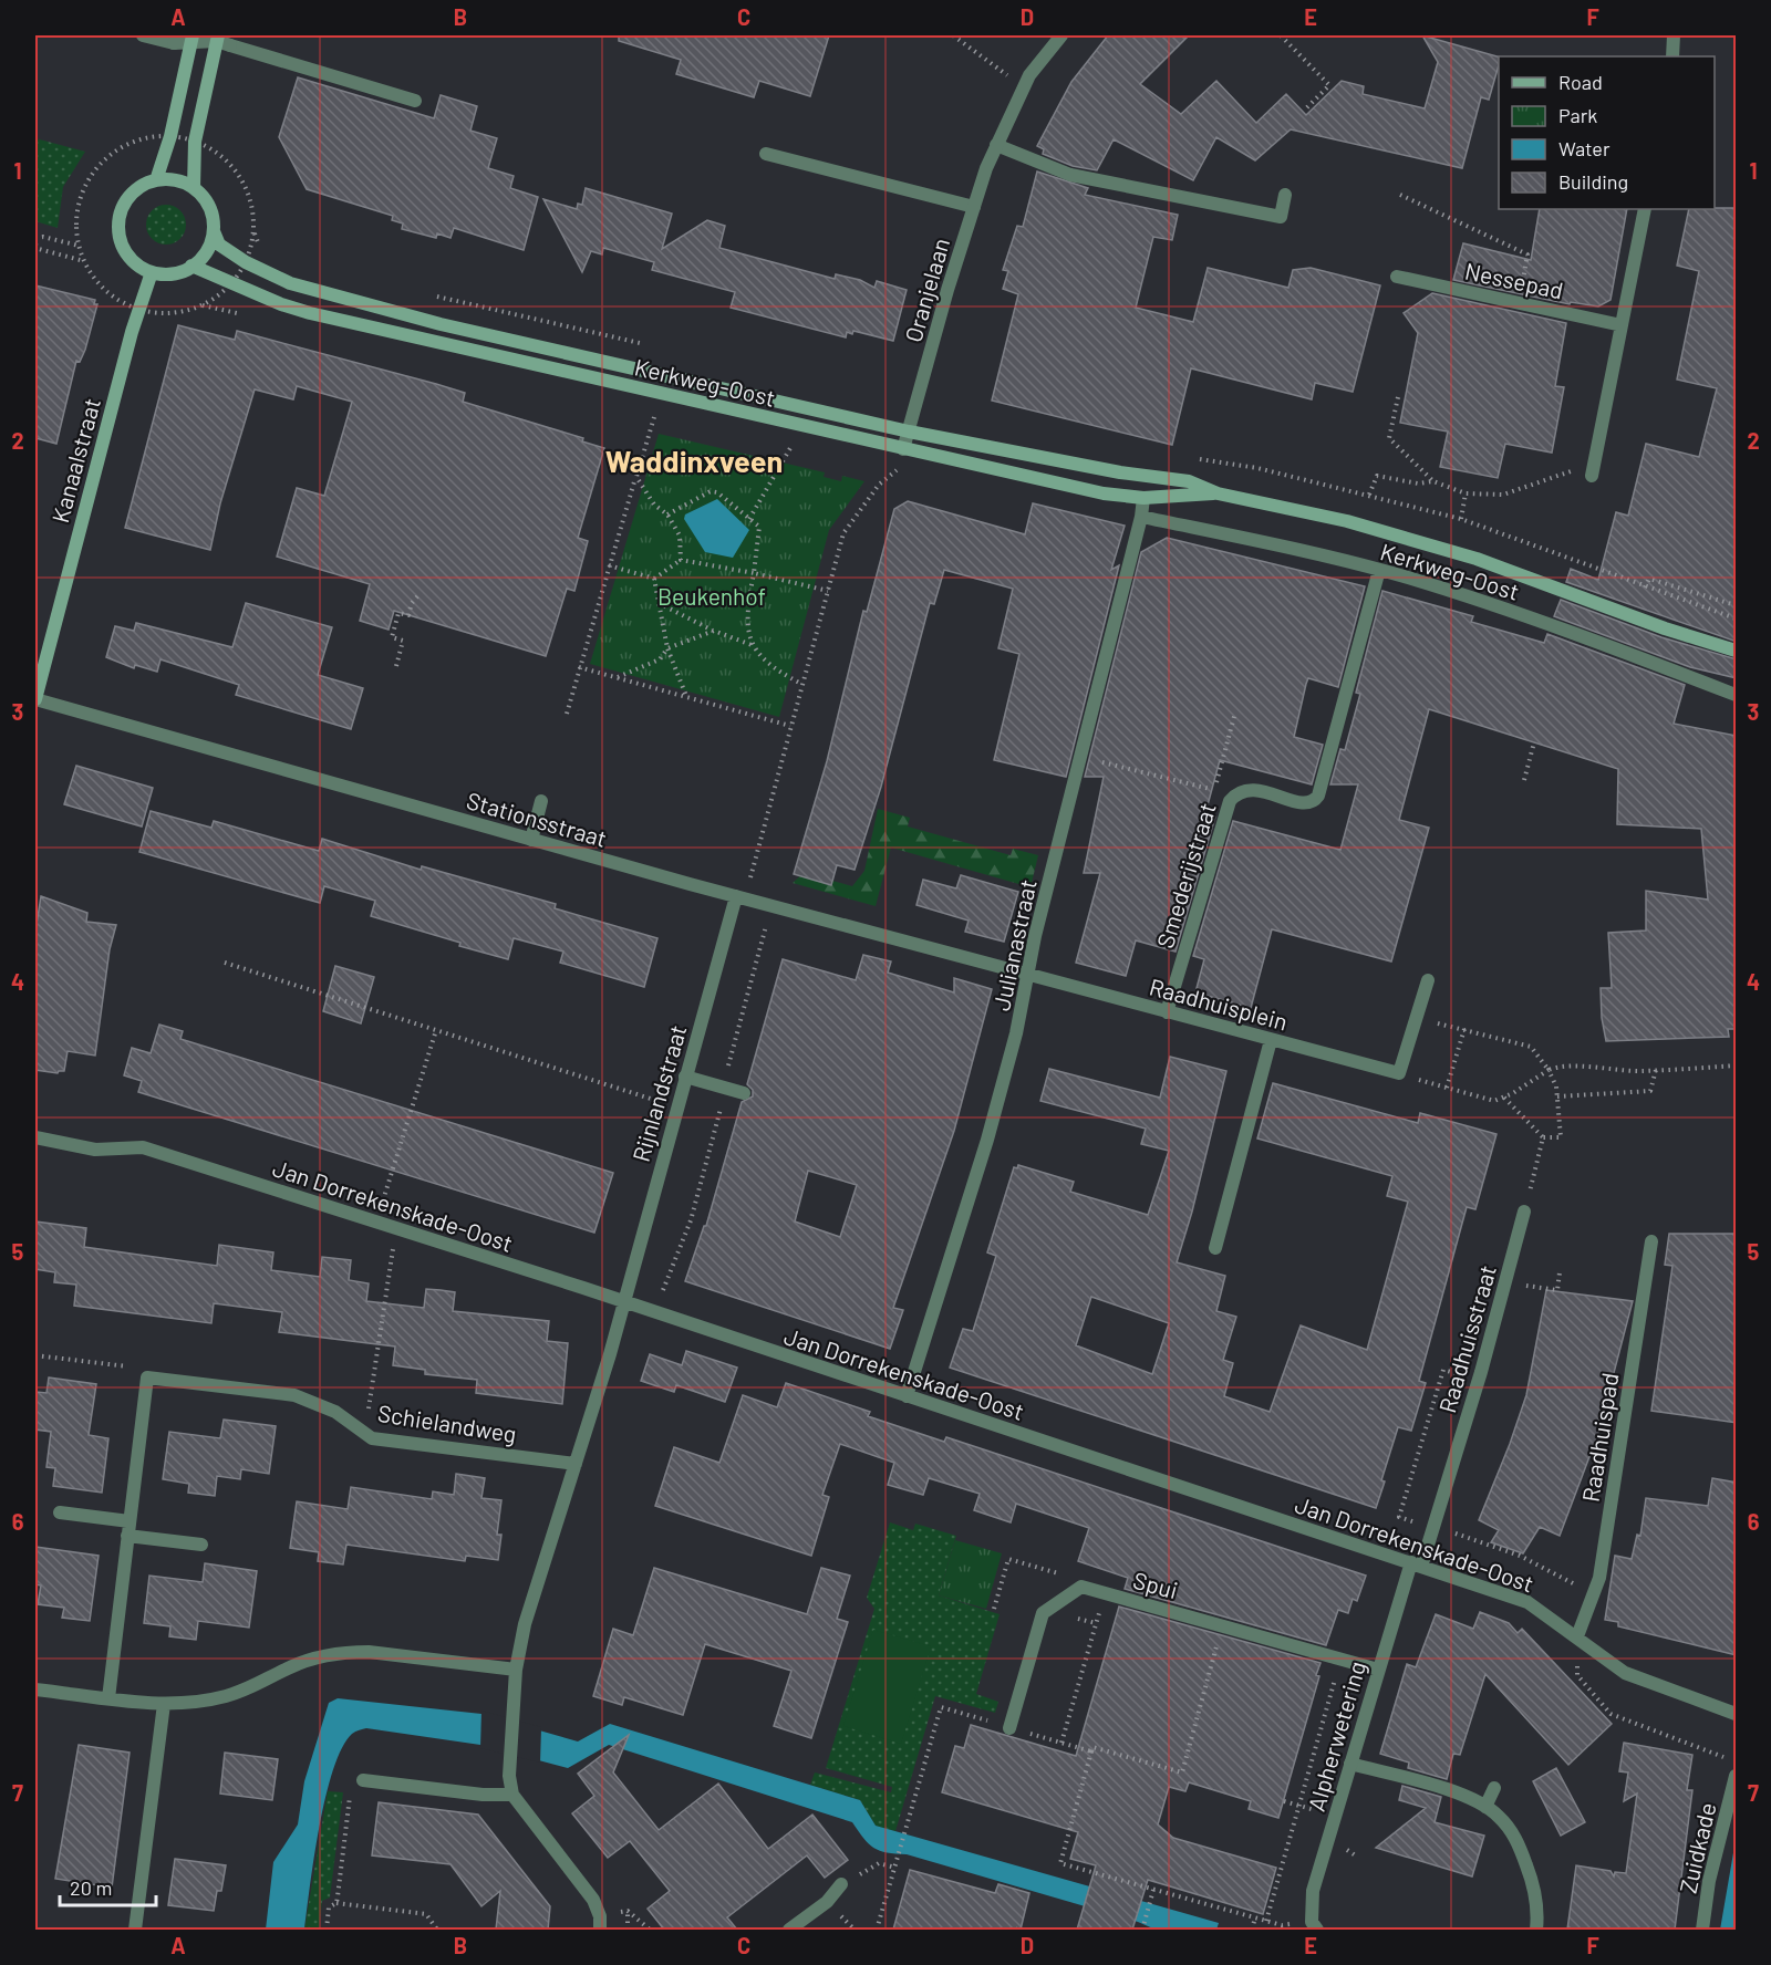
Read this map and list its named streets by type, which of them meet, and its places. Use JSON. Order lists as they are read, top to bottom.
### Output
{
  "streets": {
    "main road": ["Kerkweg-Oost", "Kanaalstraat"],
    "street": [
      "Nessepad",
      "Oranjelaan",
      "Stationsstraat",
      "Smederijstraat",
      "Julianastraat",
      "Raadhuisplein",
      "Rijnlandstraat",
      "Jan Dorrekenskade-Oost",
      "Raadhuisstraat",
      "Schielandweg",
      "Raadhuispad",
      "Spui",
      "Alpherwetering",
      "Zuidkade"
    ]
  },
  "crossings": [
    ["Oranjelaan", "Kerkweg-Oost"],
    ["Kerkweg-Oost", "Kanaalstraat"],
    ["Kerkweg-Oost", "Smederijstraat"],
    ["Kerkweg-Oost", "Julianastraat"],
    ["Kanaalstraat", "Stationsstraat"],
    ["Stationsstraat", "Julianastraat"],
    ["Stationsstraat", "Raadhuisplein"],
    ["Stationsstraat", "Rijnlandstraat"],
    ["Smederijstraat", "Raadhuisplein"],
    ["Julianastraat", "Raadhuisplein"],
    ["Julianastraat", "Jan Dorrekenskade-Oost"],
    ["Rijnlandstraat", "Jan Dorrekenskade-Oost"],
    ["Jan Dorrekenskade-Oost", "Raadhuisstraat"],
    ["Jan Dorrekenskade-Oost", "Raadhuispad"],
    ["Jan Dorrekenskade-Oost", "Alpherwetering"],
    ["Raadhuisstraat", "Alpherwetering"],
    ["Spui", "Alpherwetering"]
  ],
  "districts": ["Waddinxveen"],
  "parks": ["Beukenhof"],
  "legend": [
    "Road",
    "Park",
    "Water",
    "Building"
  ],
  "scale_bar": "20 m",
  "grid": {
    "columns": [
      "A",
      "B",
      "C",
      "D",
      "E",
      "F"
    ],
    "rows": [
      "1",
      "2",
      "3",
      "4",
      "5",
      "6",
      "7"
    ]
  }
}
